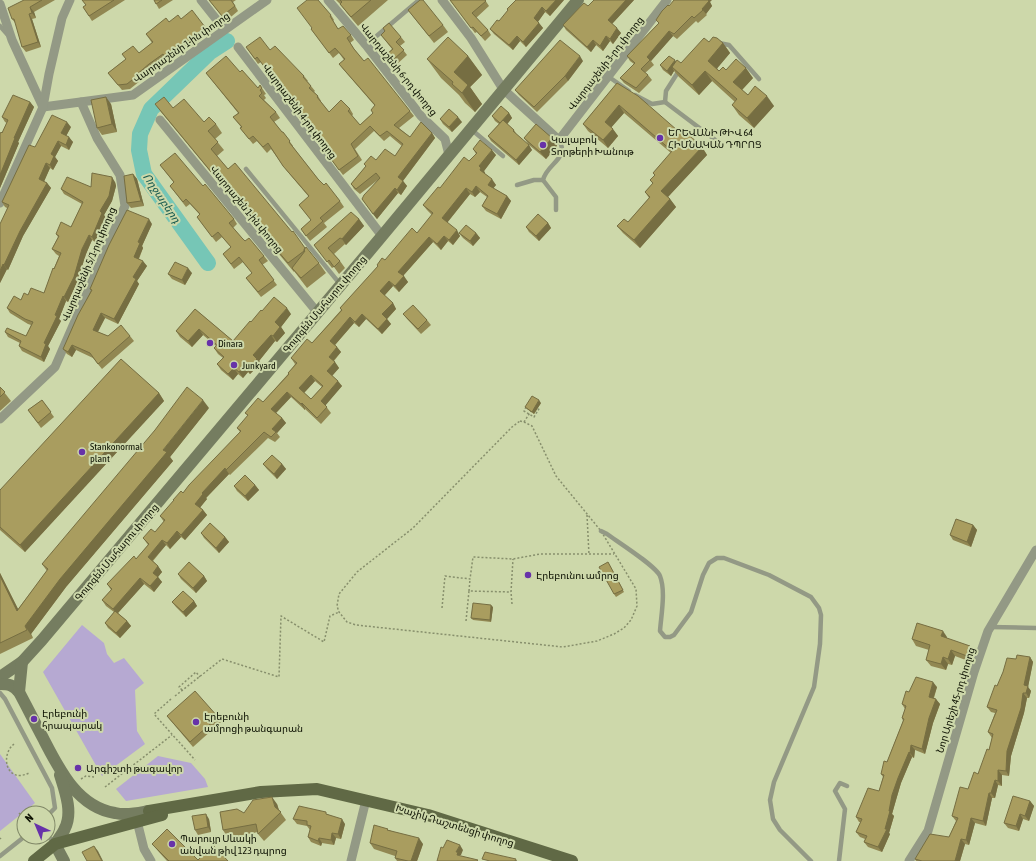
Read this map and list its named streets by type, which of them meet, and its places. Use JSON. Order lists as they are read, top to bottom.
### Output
{
  "streets": {
    "main road": ["Գուրգեն Մահարու փողոց", "Խաչիկ Դաշտենցի փողոց"],
    "street": [
      "Վարդաշենի 1-ին փողոց",
      "Վարդաշենի 3-րդ փողոց",
      "Վարդաշենի 6-րդ փողոց",
      "Վարդաշենի 4-րդ փողոց",
      "Վարդաշեն 1-ին փողոց",
      "Վարդաշենի 5/1-րդ փողոց",
      "Նոր Արեշի 45-րդ փողոց"
    ]
  },
  "crossings": [
    ["Վարդաշենի 1-ին փողոց", "Վարդաշենի 5/1-րդ փողոց"],
    ["Վարդաշենի 6-րդ փողոց", "Գուրգեն Մահարու փողոց"],
    ["Վարդաշենի 4-րդ փողոց", "Գուրգեն Մահարու փողոց"],
    ["Վարդաշեն 1-ին փողոց", "Գուրգեն Մահարու փողոց"]
  ],
  "water": ["Ողջաբերդ"],
  "places": [
    "ԵՐԵՎԱՆԻ ԹԻՎ 64 ՀԻՄՆԱԿԱՆ ԴՊՐՈՑ",
    "Կալաբոկ Տորթերի Խանութ",
    "Dinara",
    "Junkyard",
    "Stankonormal plant",
    "Էրեբունու ամրոց",
    "Էրեբունի հրապարակ",
    "Էրեբունի ամրոցի թանգարան",
    "Արգիշտի թագավոր",
    "Պարույր Սևակի անվան թիվ 123 դպրոց"
  ],
  "north": "top left"
}
